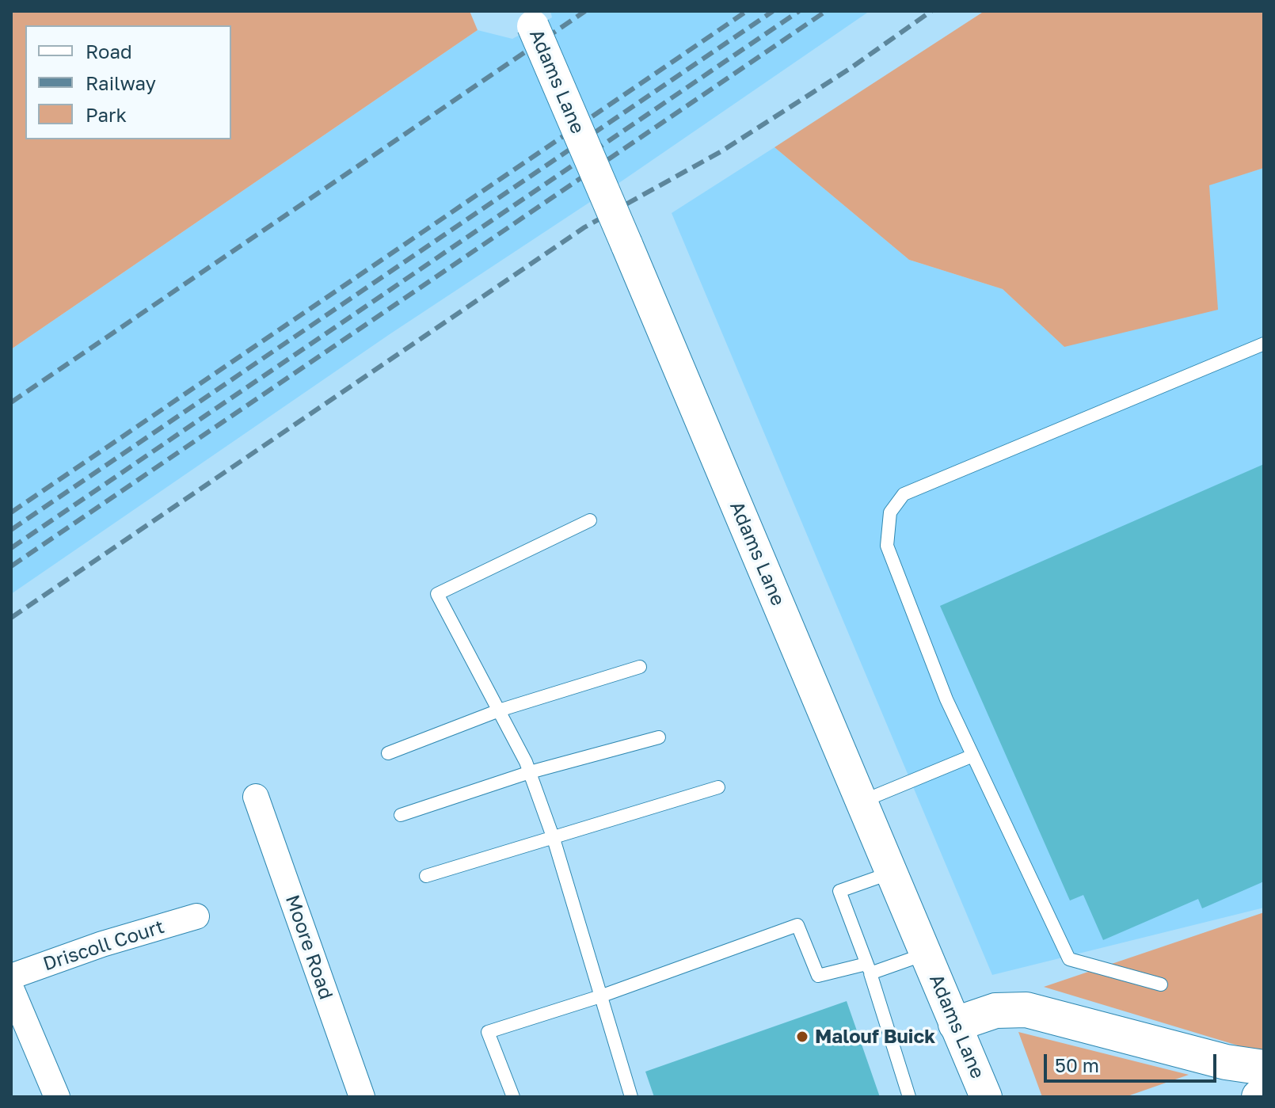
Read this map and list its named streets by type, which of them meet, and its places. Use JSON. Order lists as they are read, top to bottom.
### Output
{
  "streets": {
    "street": ["Adams Lane", "Driscoll Court", "Moore Road"]
  },
  "places": ["Malouf Buick"],
  "legend": ["Road", "Railway", "Park"],
  "scale_bar": "50 m"
}
